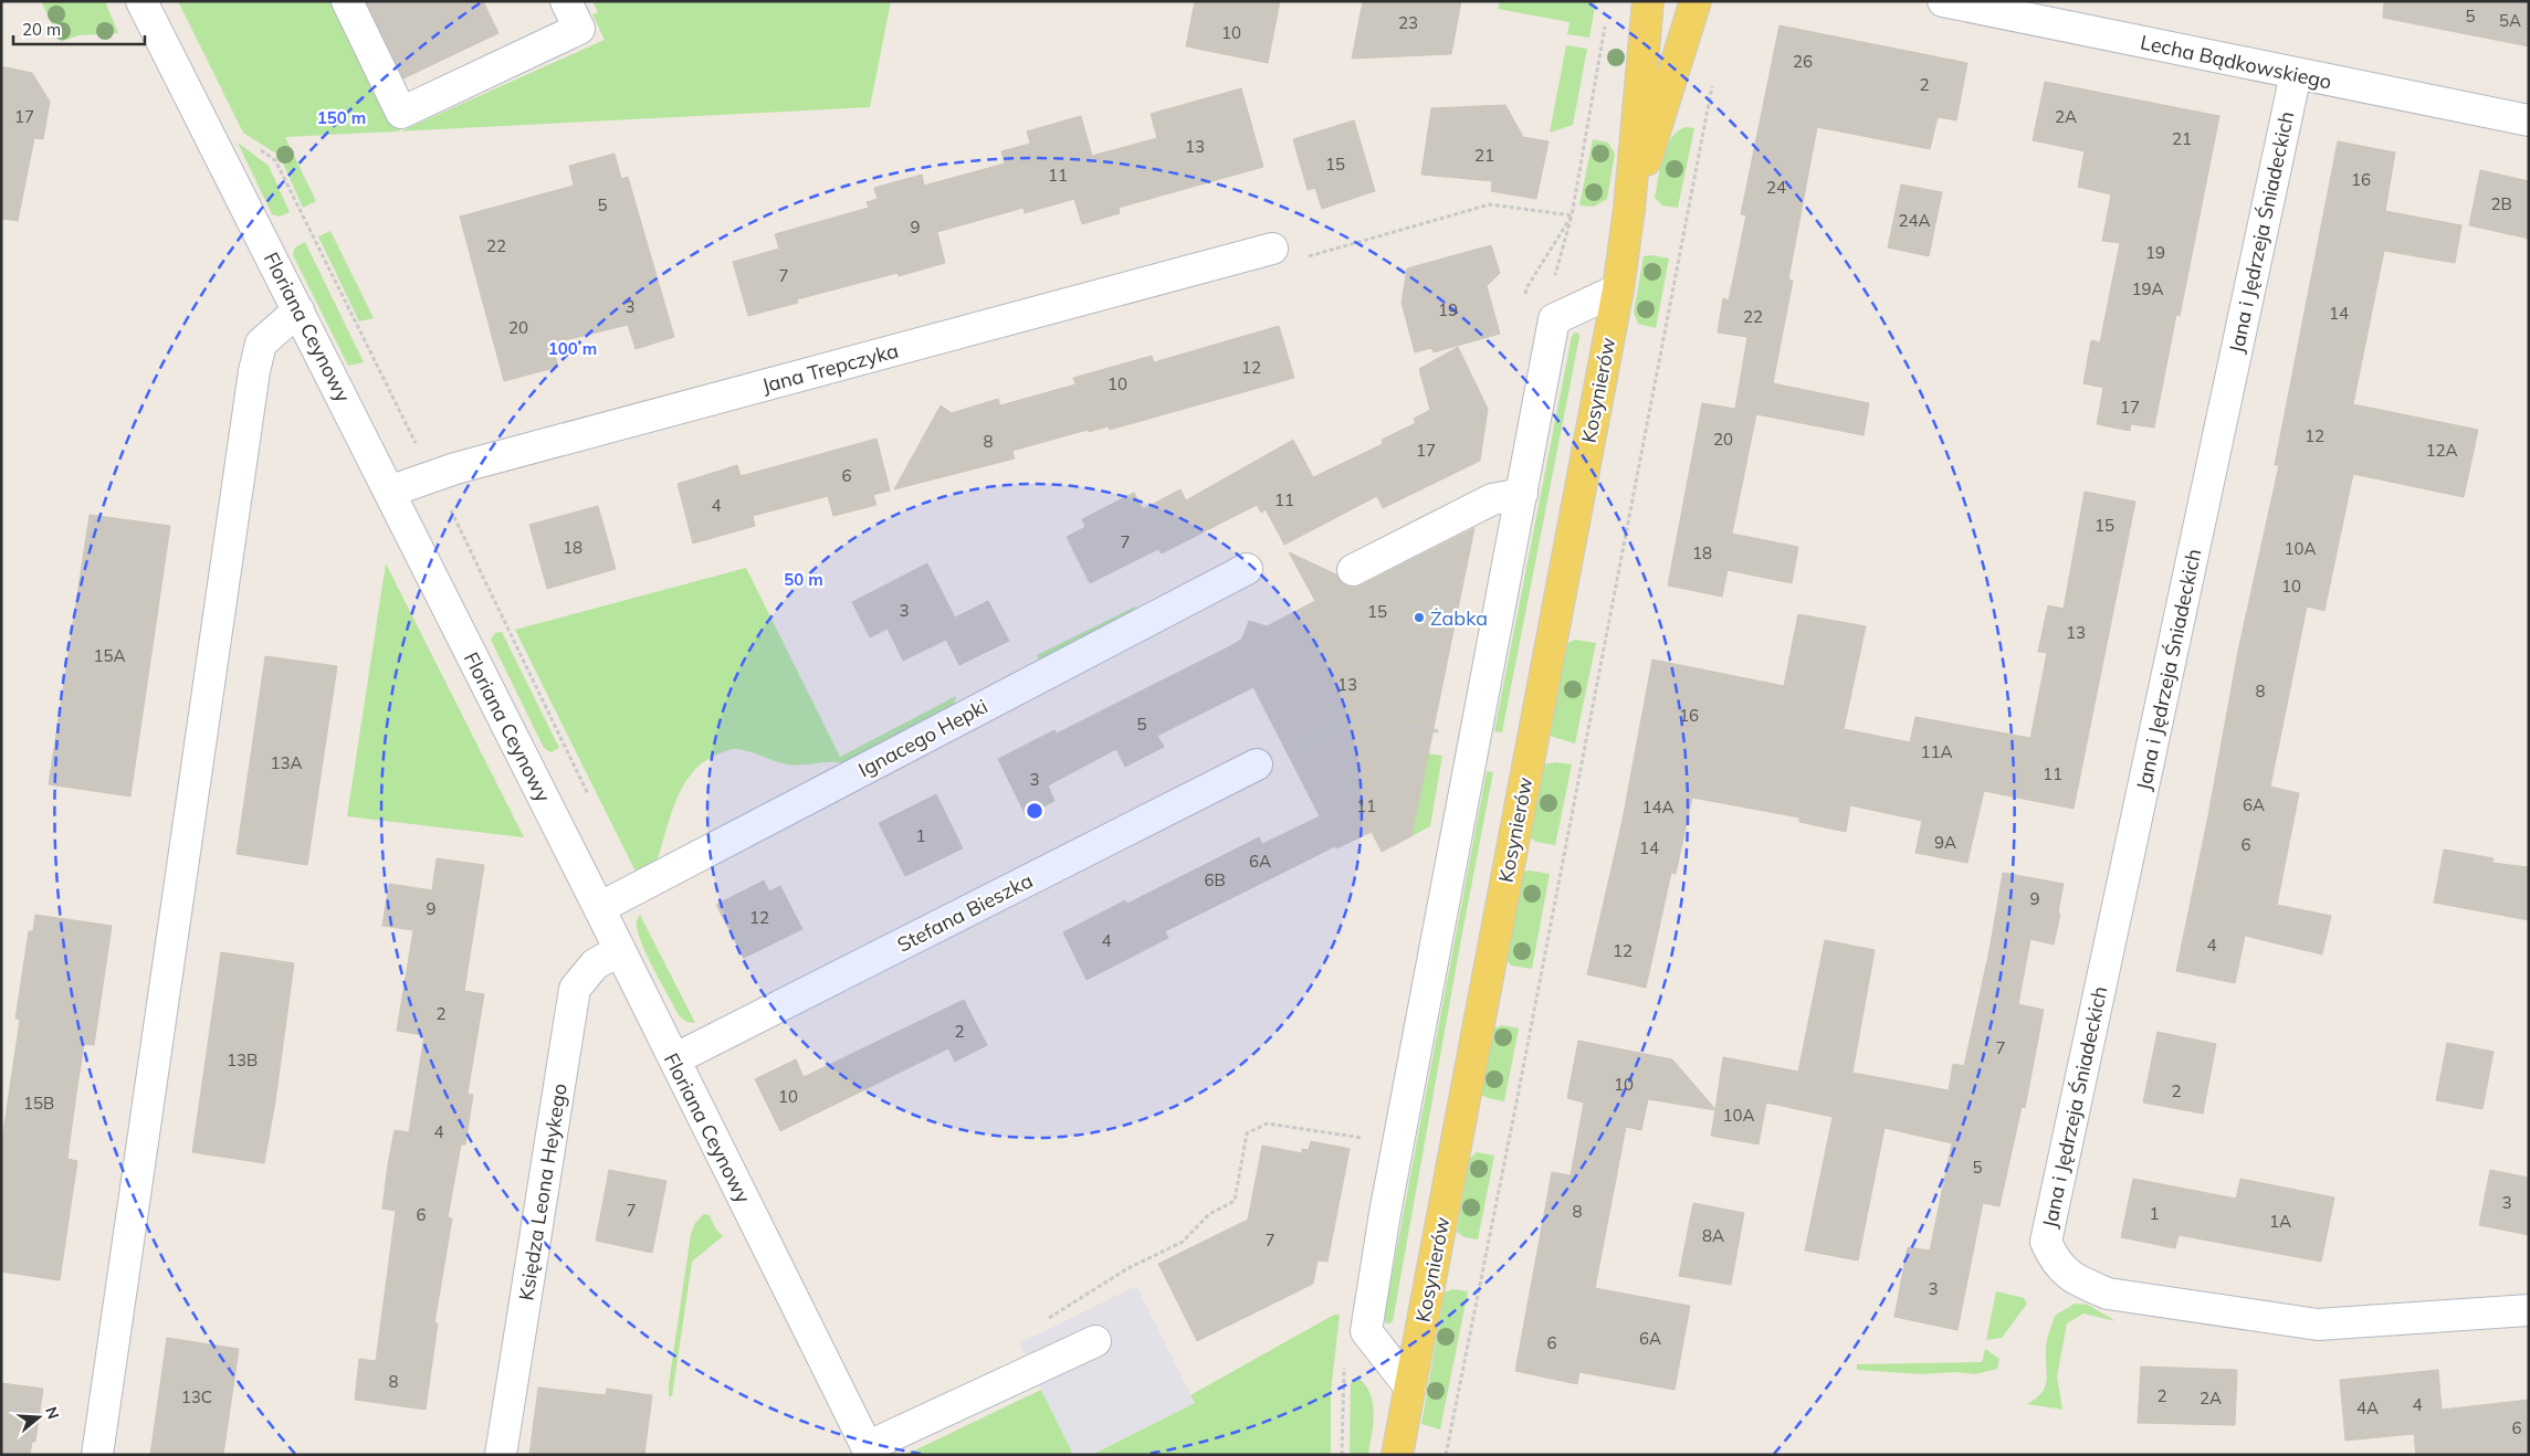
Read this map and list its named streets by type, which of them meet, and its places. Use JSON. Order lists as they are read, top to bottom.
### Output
{
  "streets": {
    "main road": ["Kosynierów"],
    "street": [
      "Lecha Bądkowskiego",
      "Jana i Jędrzeja Śniadeckich",
      "Floriana Ceynowy",
      "Jana Trepczyka",
      "Ignacego Hepki",
      "Stefana Bieszka",
      "Księdza Leona Heykego"
    ]
  },
  "crossings": [
    ["Lecha Bądkowskiego", "Jana i Jędrzeja Śniadeckich"],
    ["Floriana Ceynowy", "Jana Trepczyka"],
    ["Floriana Ceynowy", "Ignacego Hepki"],
    ["Floriana Ceynowy", "Stefana Bieszka"],
    ["Floriana Ceynowy", "Księdza Leona Heykego"]
  ],
  "places": ["Żabka"],
  "house_numbers": [
    "5",
    "5A",
    "23",
    "10",
    "26",
    "2",
    "17",
    "2A",
    "21",
    "13",
    "21",
    "15",
    "11",
    "16",
    "24",
    "2B",
    "5",
    "24A",
    "9",
    "22",
    "19",
    "7",
    "19A",
    "3",
    "19",
    "14",
    "22",
    "20",
    "12",
    "10",
    "17",
    "12",
    "20",
    "8",
    "17",
    "12A",
    "6",
    "11",
    "4",
    "15",
    "7",
    "18",
    "10A",
    "18",
    "10",
    "3",
    "15",
    "13",
    "15A",
    "13",
    "8",
    "16",
    "5",
    "11A",
    "13A",
    "11",
    "3",
    "6A",
    "11",
    "14A",
    "1",
    "9A",
    "6",
    "14",
    "6A",
    "6B",
    "9",
    "9",
    "12",
    "4",
    "4",
    "12",
    "2",
    "2",
    "7",
    "13B",
    "10",
    "2",
    "10",
    "15B",
    "10A",
    "4",
    "5",
    "3",
    "7",
    "8",
    "1",
    "6",
    "1A",
    "8A",
    "7",
    "3",
    "6A",
    "6",
    "8",
    "2",
    "13C",
    "2A",
    "4",
    "4A",
    "6"
  ],
  "scale_bar": "20 m",
  "north": "right",
  "rings": ["150 m", "100 m", "50 m"]
}
